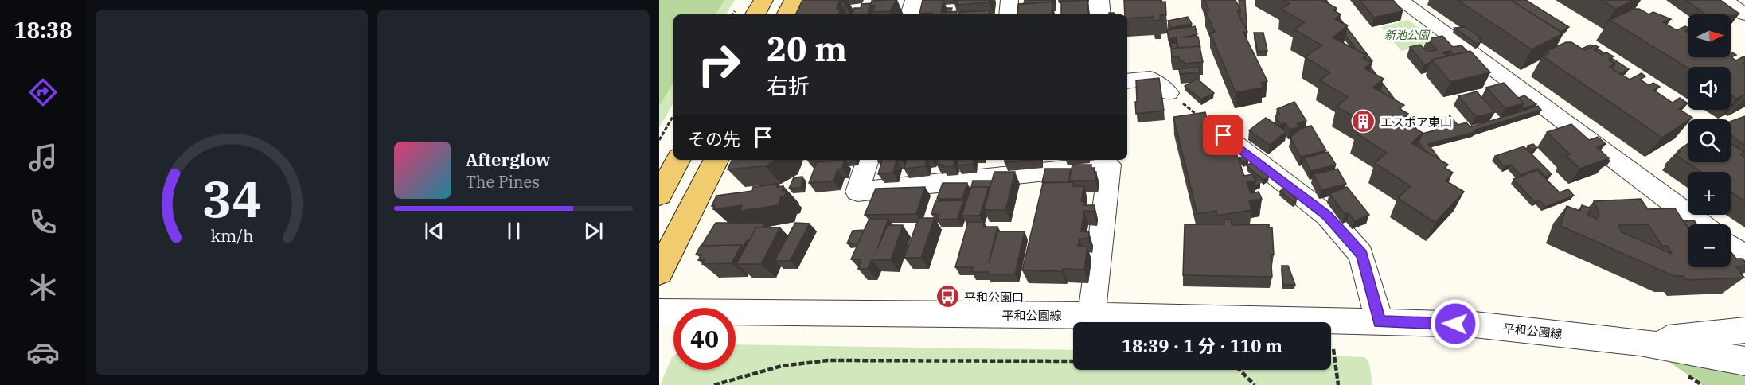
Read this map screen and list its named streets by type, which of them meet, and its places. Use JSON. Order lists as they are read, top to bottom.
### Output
{
  "streets": {
    "street": ["平和公園線"]
  },
  "parks": ["新池公園"],
  "places": {
    "building": ["エスポア東山"],
    "bus stop": ["平和公園口"]
  },
  "north": "right",
  "page": {
    "tabs": "18:38",
    "map_buttons": ["+", "−"],
    "turn": ["20 m", "右折"],
    "then": "その先",
    "song": ["Afterglow", "The Pines"],
    "limit": "40",
    "trip": "18:39 · 1 分 · 110 m",
    "gauge": ["34", "km/h"]
  }
}
